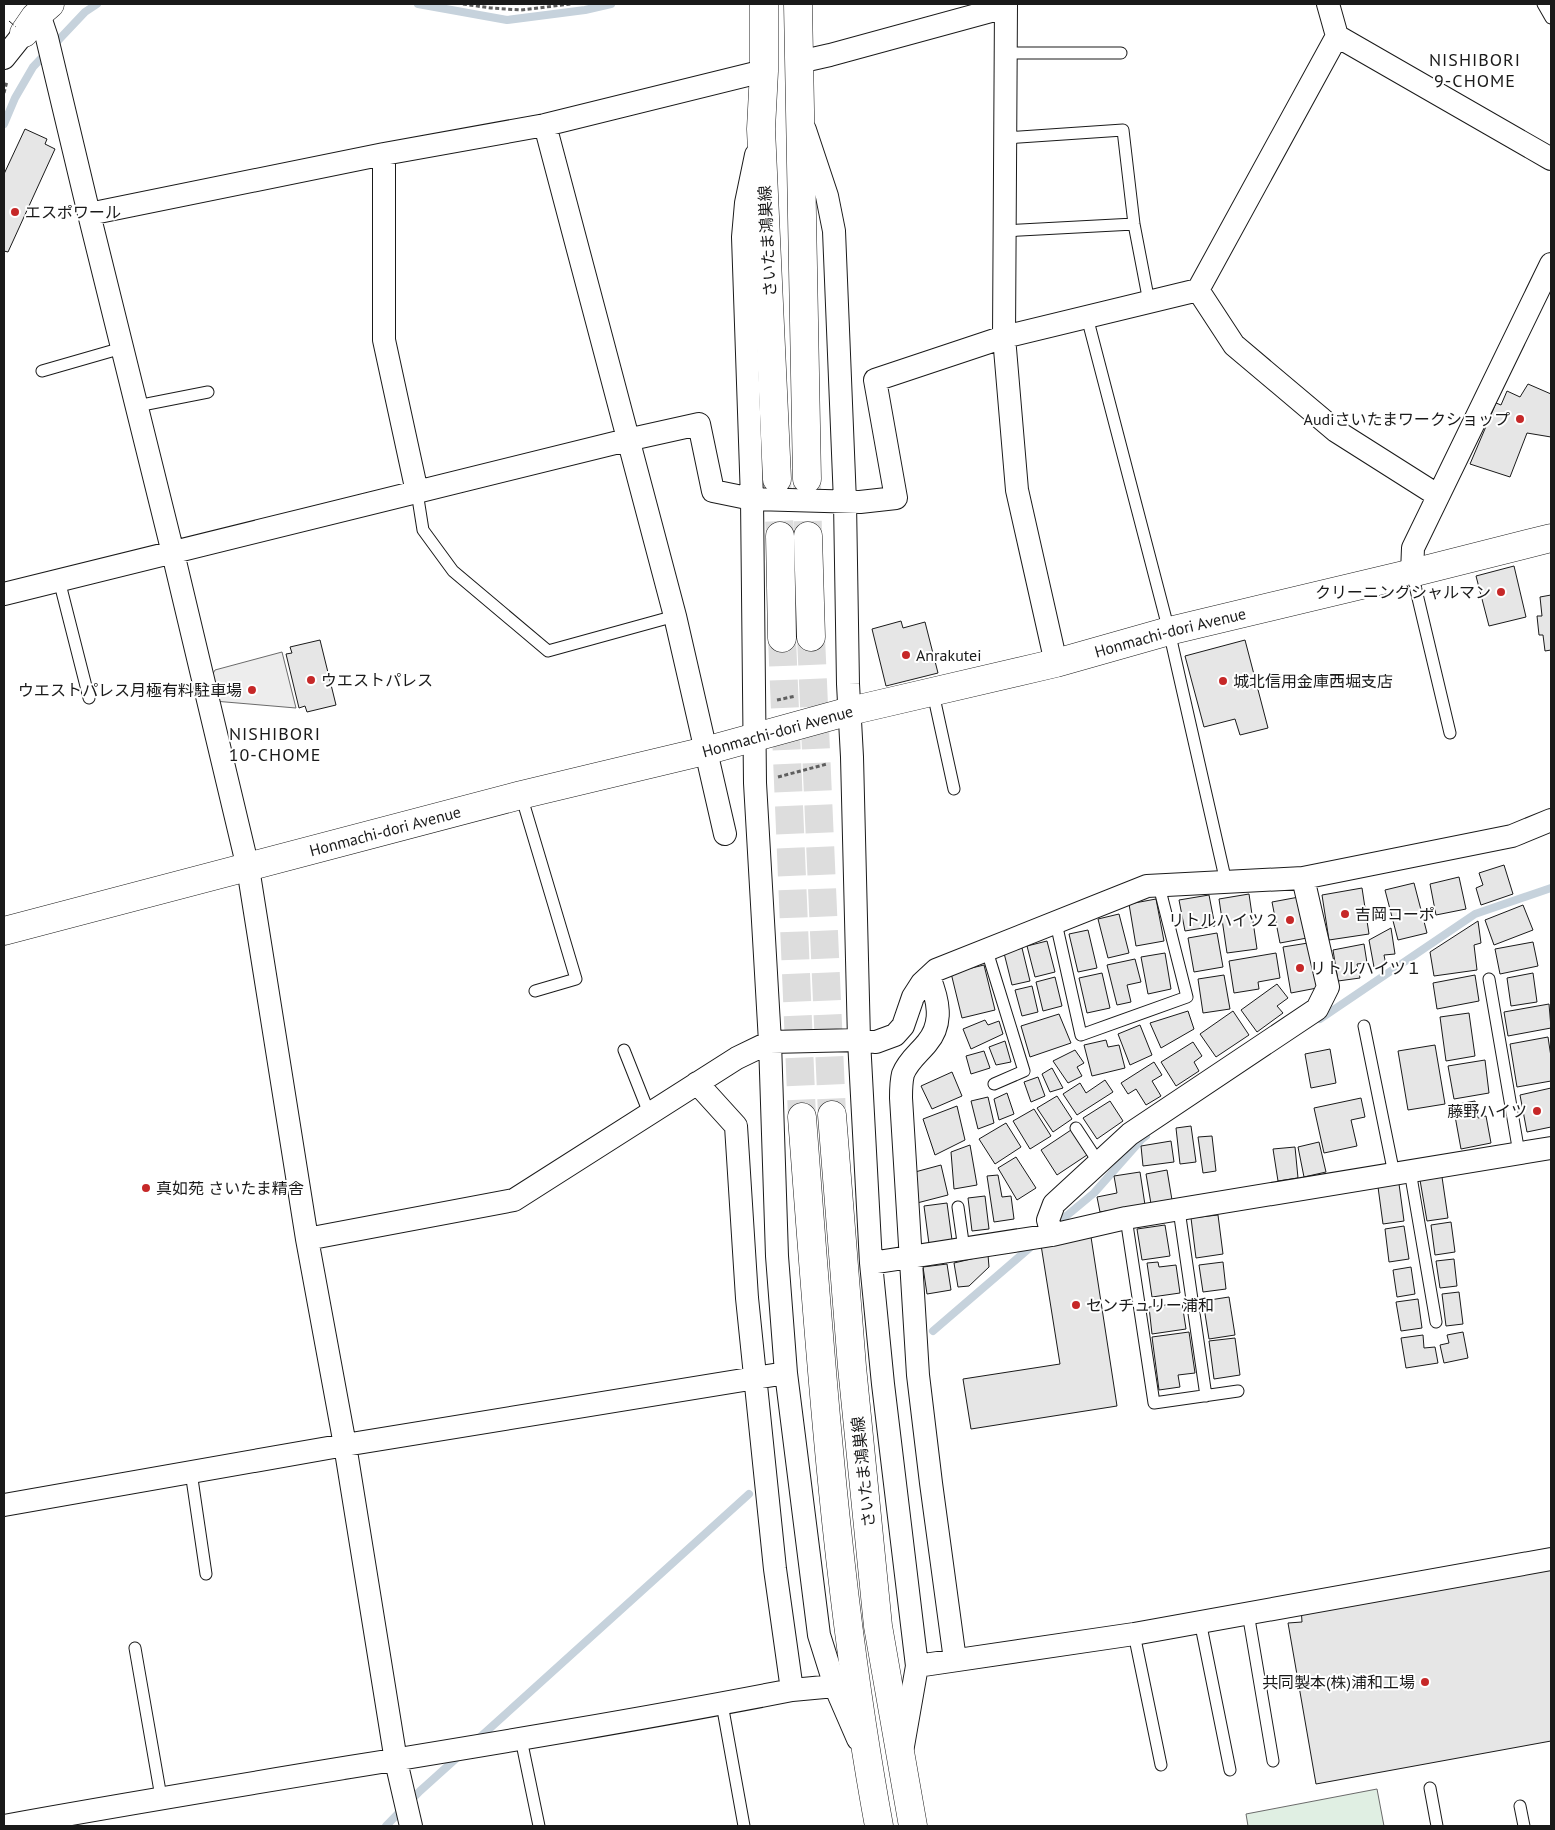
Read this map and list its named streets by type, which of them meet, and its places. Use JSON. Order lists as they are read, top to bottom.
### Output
{
  "streets": {
    "main road": ["さいたま鴻巣線", "Honmachi-dori Avenue"]
  },
  "districts": ["NISHIBORI 9-CHOME", "NISHIBORI 10-CHOME"],
  "places": [
    "エスポワール",
    "Audiさいたまワークショップ",
    "クリーニングシャルマン",
    "Anrakutei",
    "ウエストパレス",
    "城北信用金庫西堀支店",
    "ウエストパレス月極有料駐車場",
    "吉岡コーポ",
    "リトルハイツ２",
    "リトルハイツ１",
    "藤野ハイツ",
    "真如苑 さいたま精舎",
    "センチュリー浦和",
    "共同製本(株)浦和工場"
  ]
}
